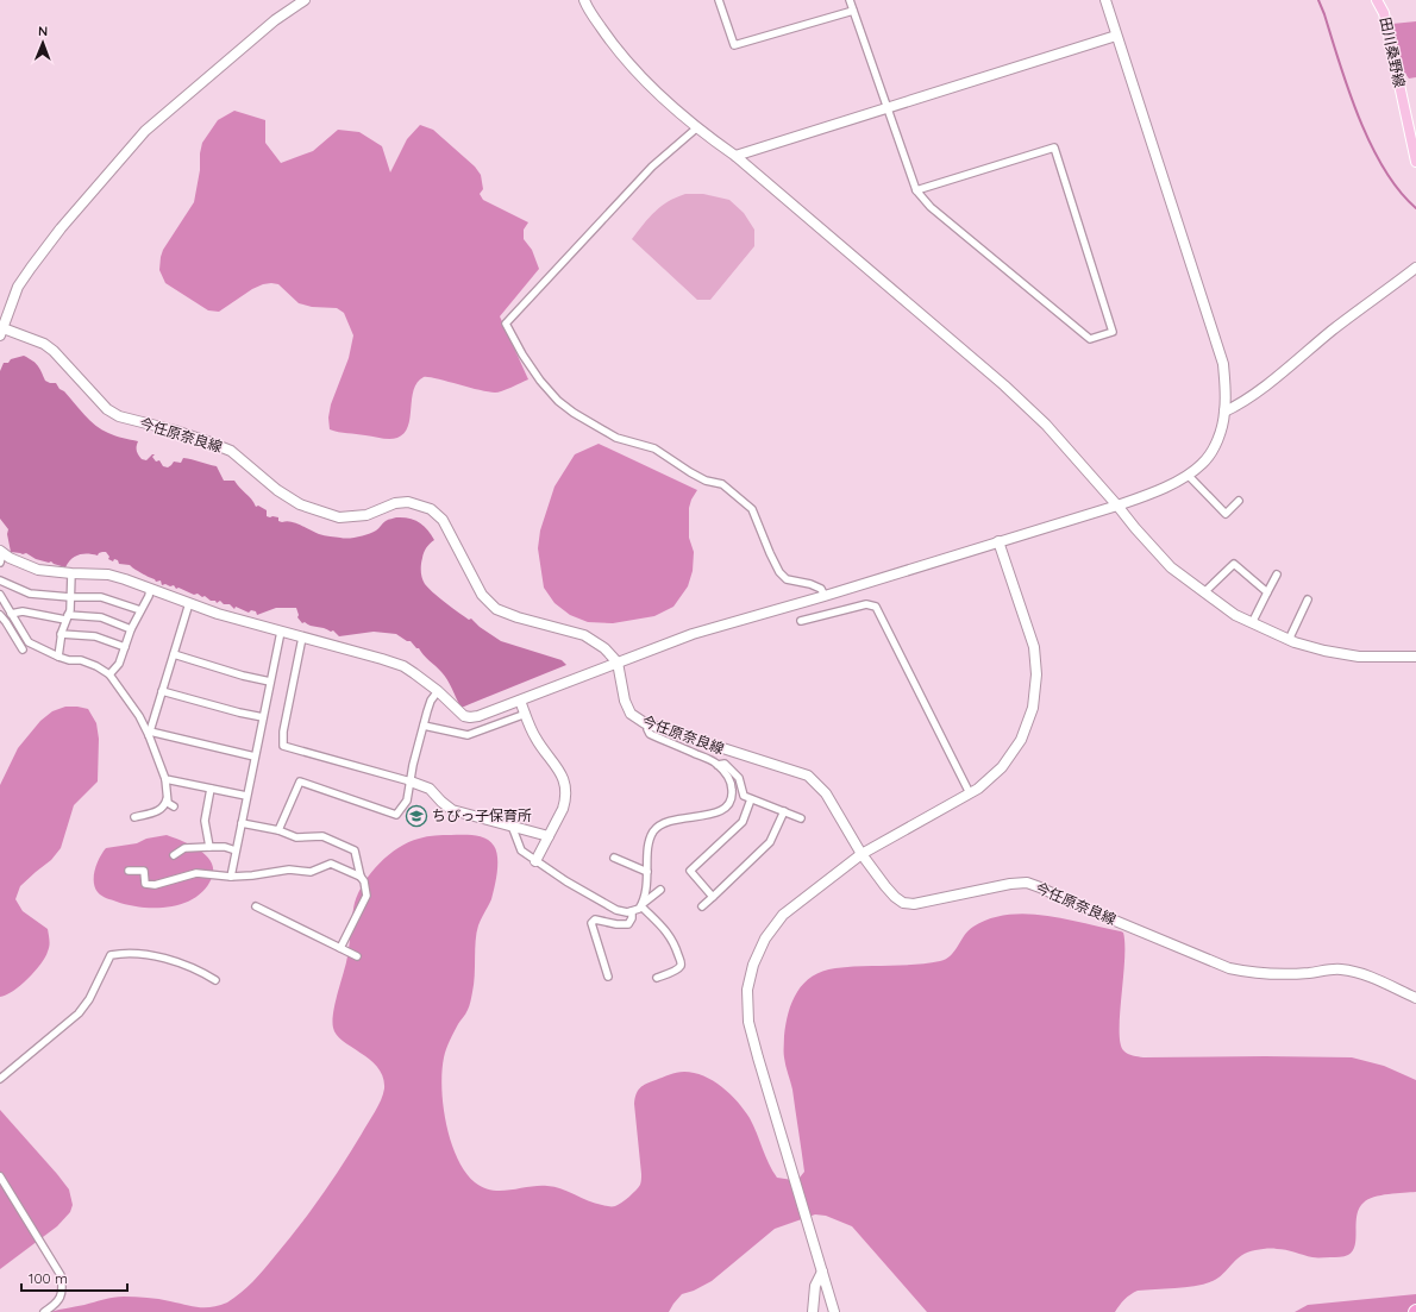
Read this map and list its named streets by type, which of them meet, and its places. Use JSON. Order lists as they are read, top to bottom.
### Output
{
  "streets": {
    "main road": ["田川桑野線"],
    "street": ["今任原奈良線"]
  },
  "places": {
    "school or university": ["ちびっ子保育所"]
  },
  "scale_bar": "100 m",
  "north": "top"
}
